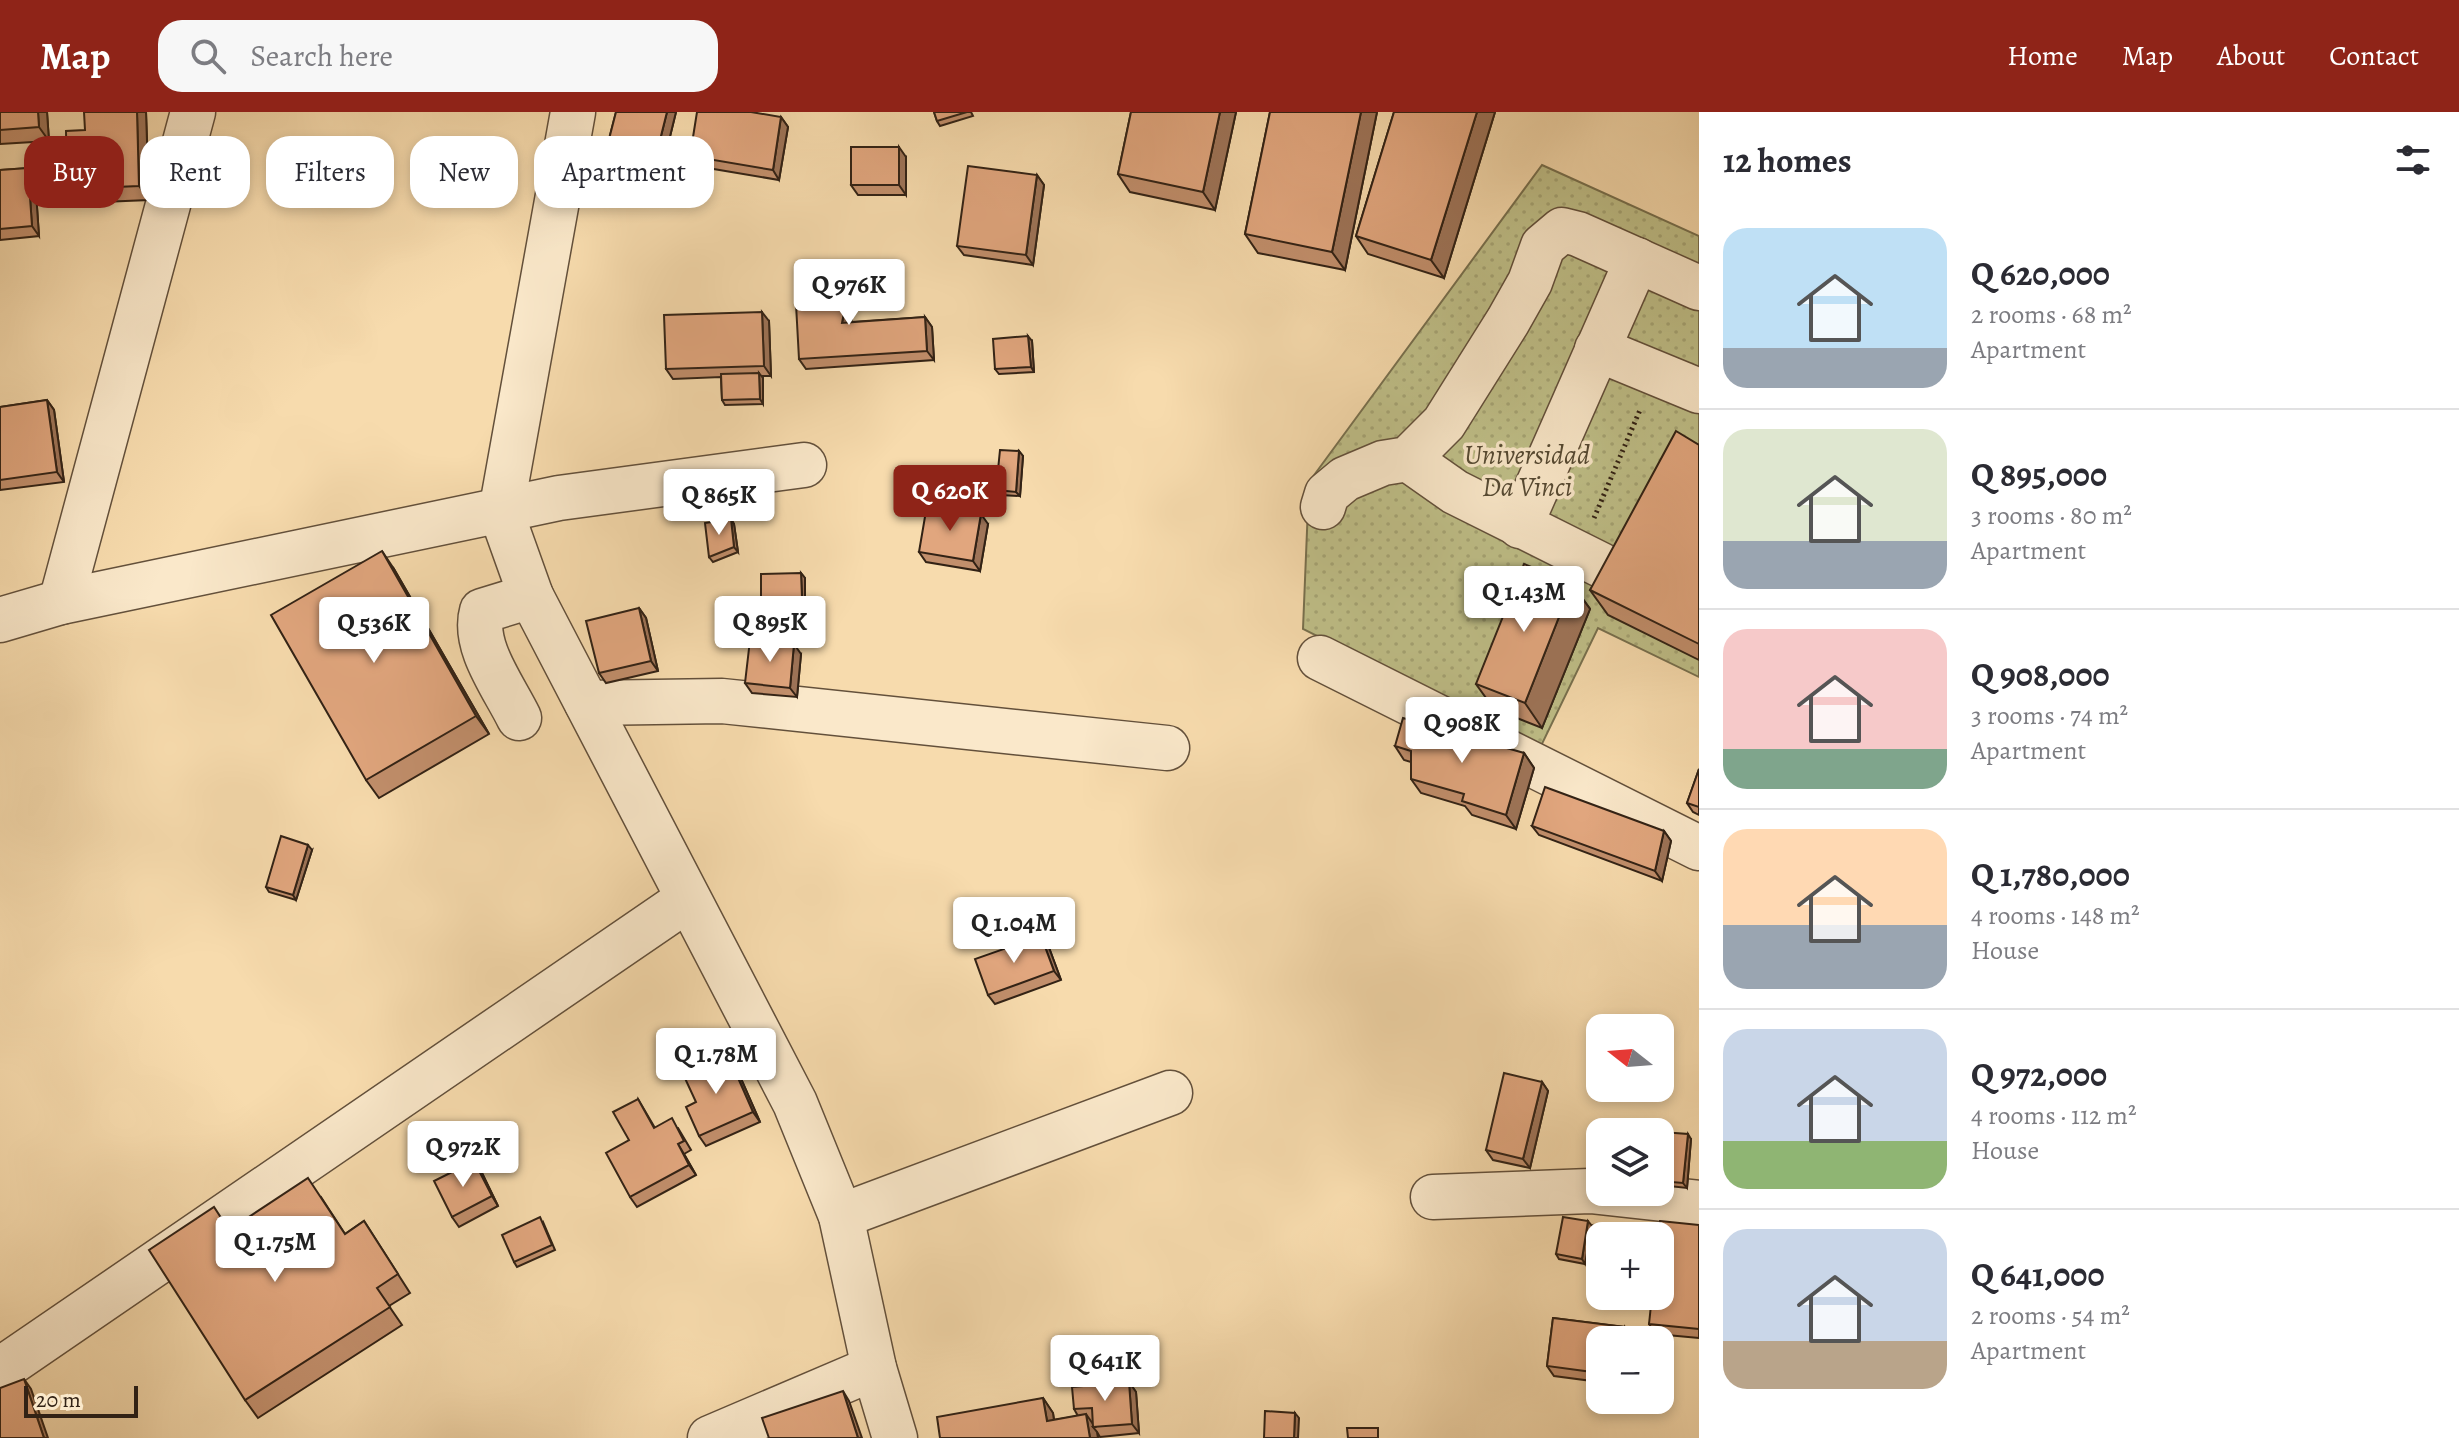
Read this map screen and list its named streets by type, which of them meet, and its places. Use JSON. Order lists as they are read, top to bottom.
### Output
{
  "parks": ["Universidad Da Vinci"],
  "scale_bar": "20 m",
  "north": "left",
  "page": {
    "header": "Map",
    "search": "Search here",
    "nav": [
      "Home",
      "Map",
      "About",
      "Contact"
    ],
    "heading": "12 homes",
    "chip": [
      "Buy",
      "Rent",
      "Filters",
      "New",
      "Apartment"
    ],
    "list": [
      {
        "name": "Q 620,000",
        "note": "2 rooms · 68 m² · Apartment"
      },
      {
        "name": "Q 895,000",
        "note": "3 rooms · 80 m² · Apartment"
      },
      {
        "name": "Q 908,000",
        "note": "3 rooms · 74 m² · Apartment"
      },
      {
        "name": "Q 1,780,000",
        "note": "4 rooms · 148 m² · House"
      },
      {
        "name": "Q 972,000",
        "note": "4 rooms · 112 m² · House"
      },
      {
        "name": "Q 641,000",
        "note": "2 rooms · 54 m² · Apartment"
      }
    ],
    "price": [
      "Q 976K",
      "Q 620K",
      "Q 865K",
      "Q 1.43M",
      "Q 895K",
      "Q 536K",
      "Q 908K",
      "Q 1.04M",
      "Q 1.78M",
      "Q 972K",
      "Q 1.75M",
      "Q 641K"
    ],
    "map_buttons": ["+", "−"],
    "scale": "20 m"
  }
}
